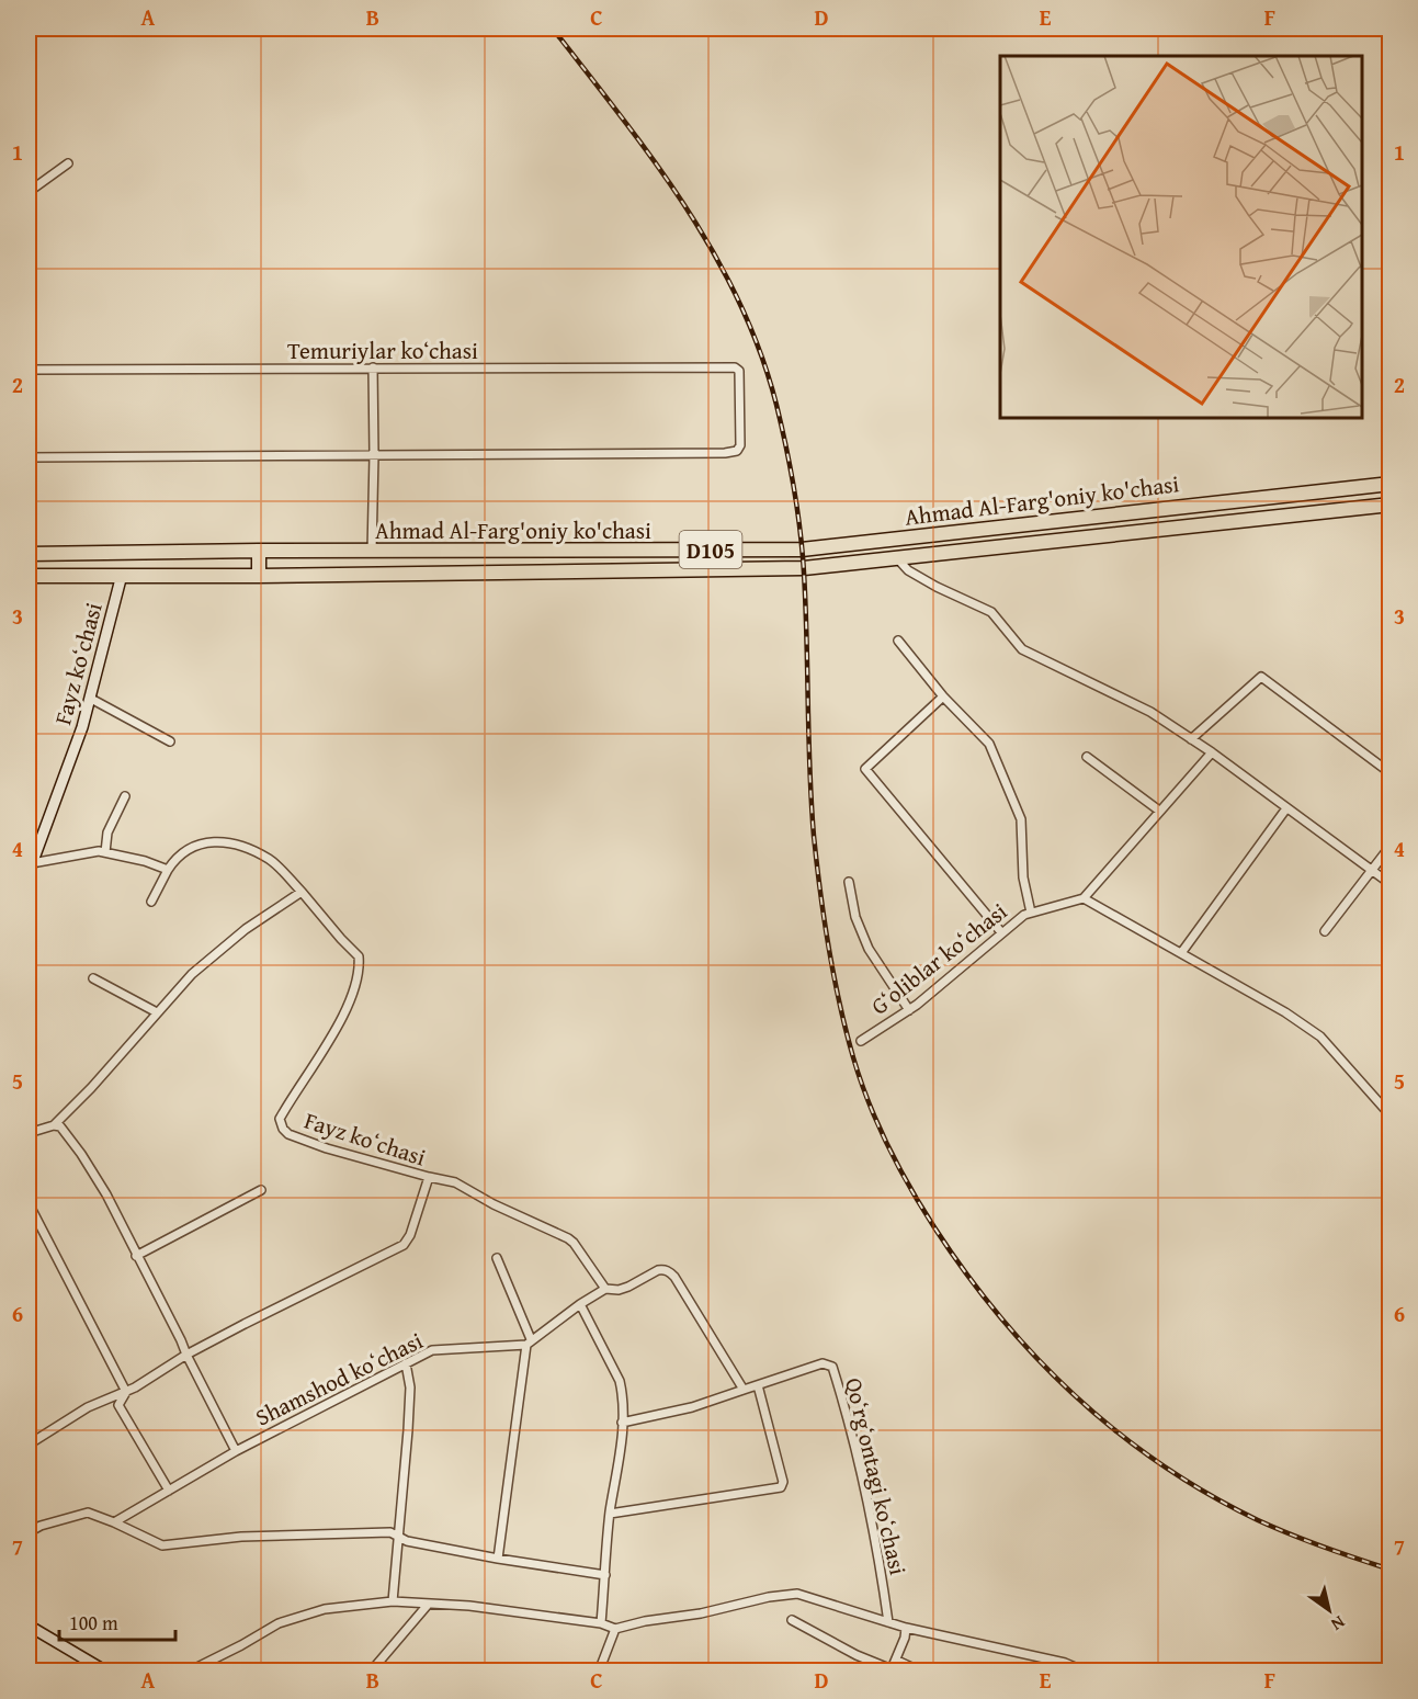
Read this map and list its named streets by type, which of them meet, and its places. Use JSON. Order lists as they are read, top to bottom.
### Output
{
  "streets": {
    "highway": ["Ahmad Al-Farg'oniy ko'chasi", "D105"],
    "street": [
      "Temuriylar koʻchasi",
      "Fayz koʻchasi",
      "Gʻoliblar koʻchasi",
      "Shamshod koʻchasi",
      "Qoʻrgʻontagi koʻchasi"
    ]
  },
  "crossings": [
    ["Ahmad Al-Farg'oniy ko'chasi", "Fayz koʻchasi"]
  ],
  "scale_bar": "100 m",
  "north": "bottom right",
  "grid": {
    "columns": [
      "A",
      "B",
      "C",
      "D",
      "E",
      "F"
    ],
    "rows": [
      "1",
      "2",
      "3",
      "4",
      "5",
      "6",
      "7"
    ]
  }
}
